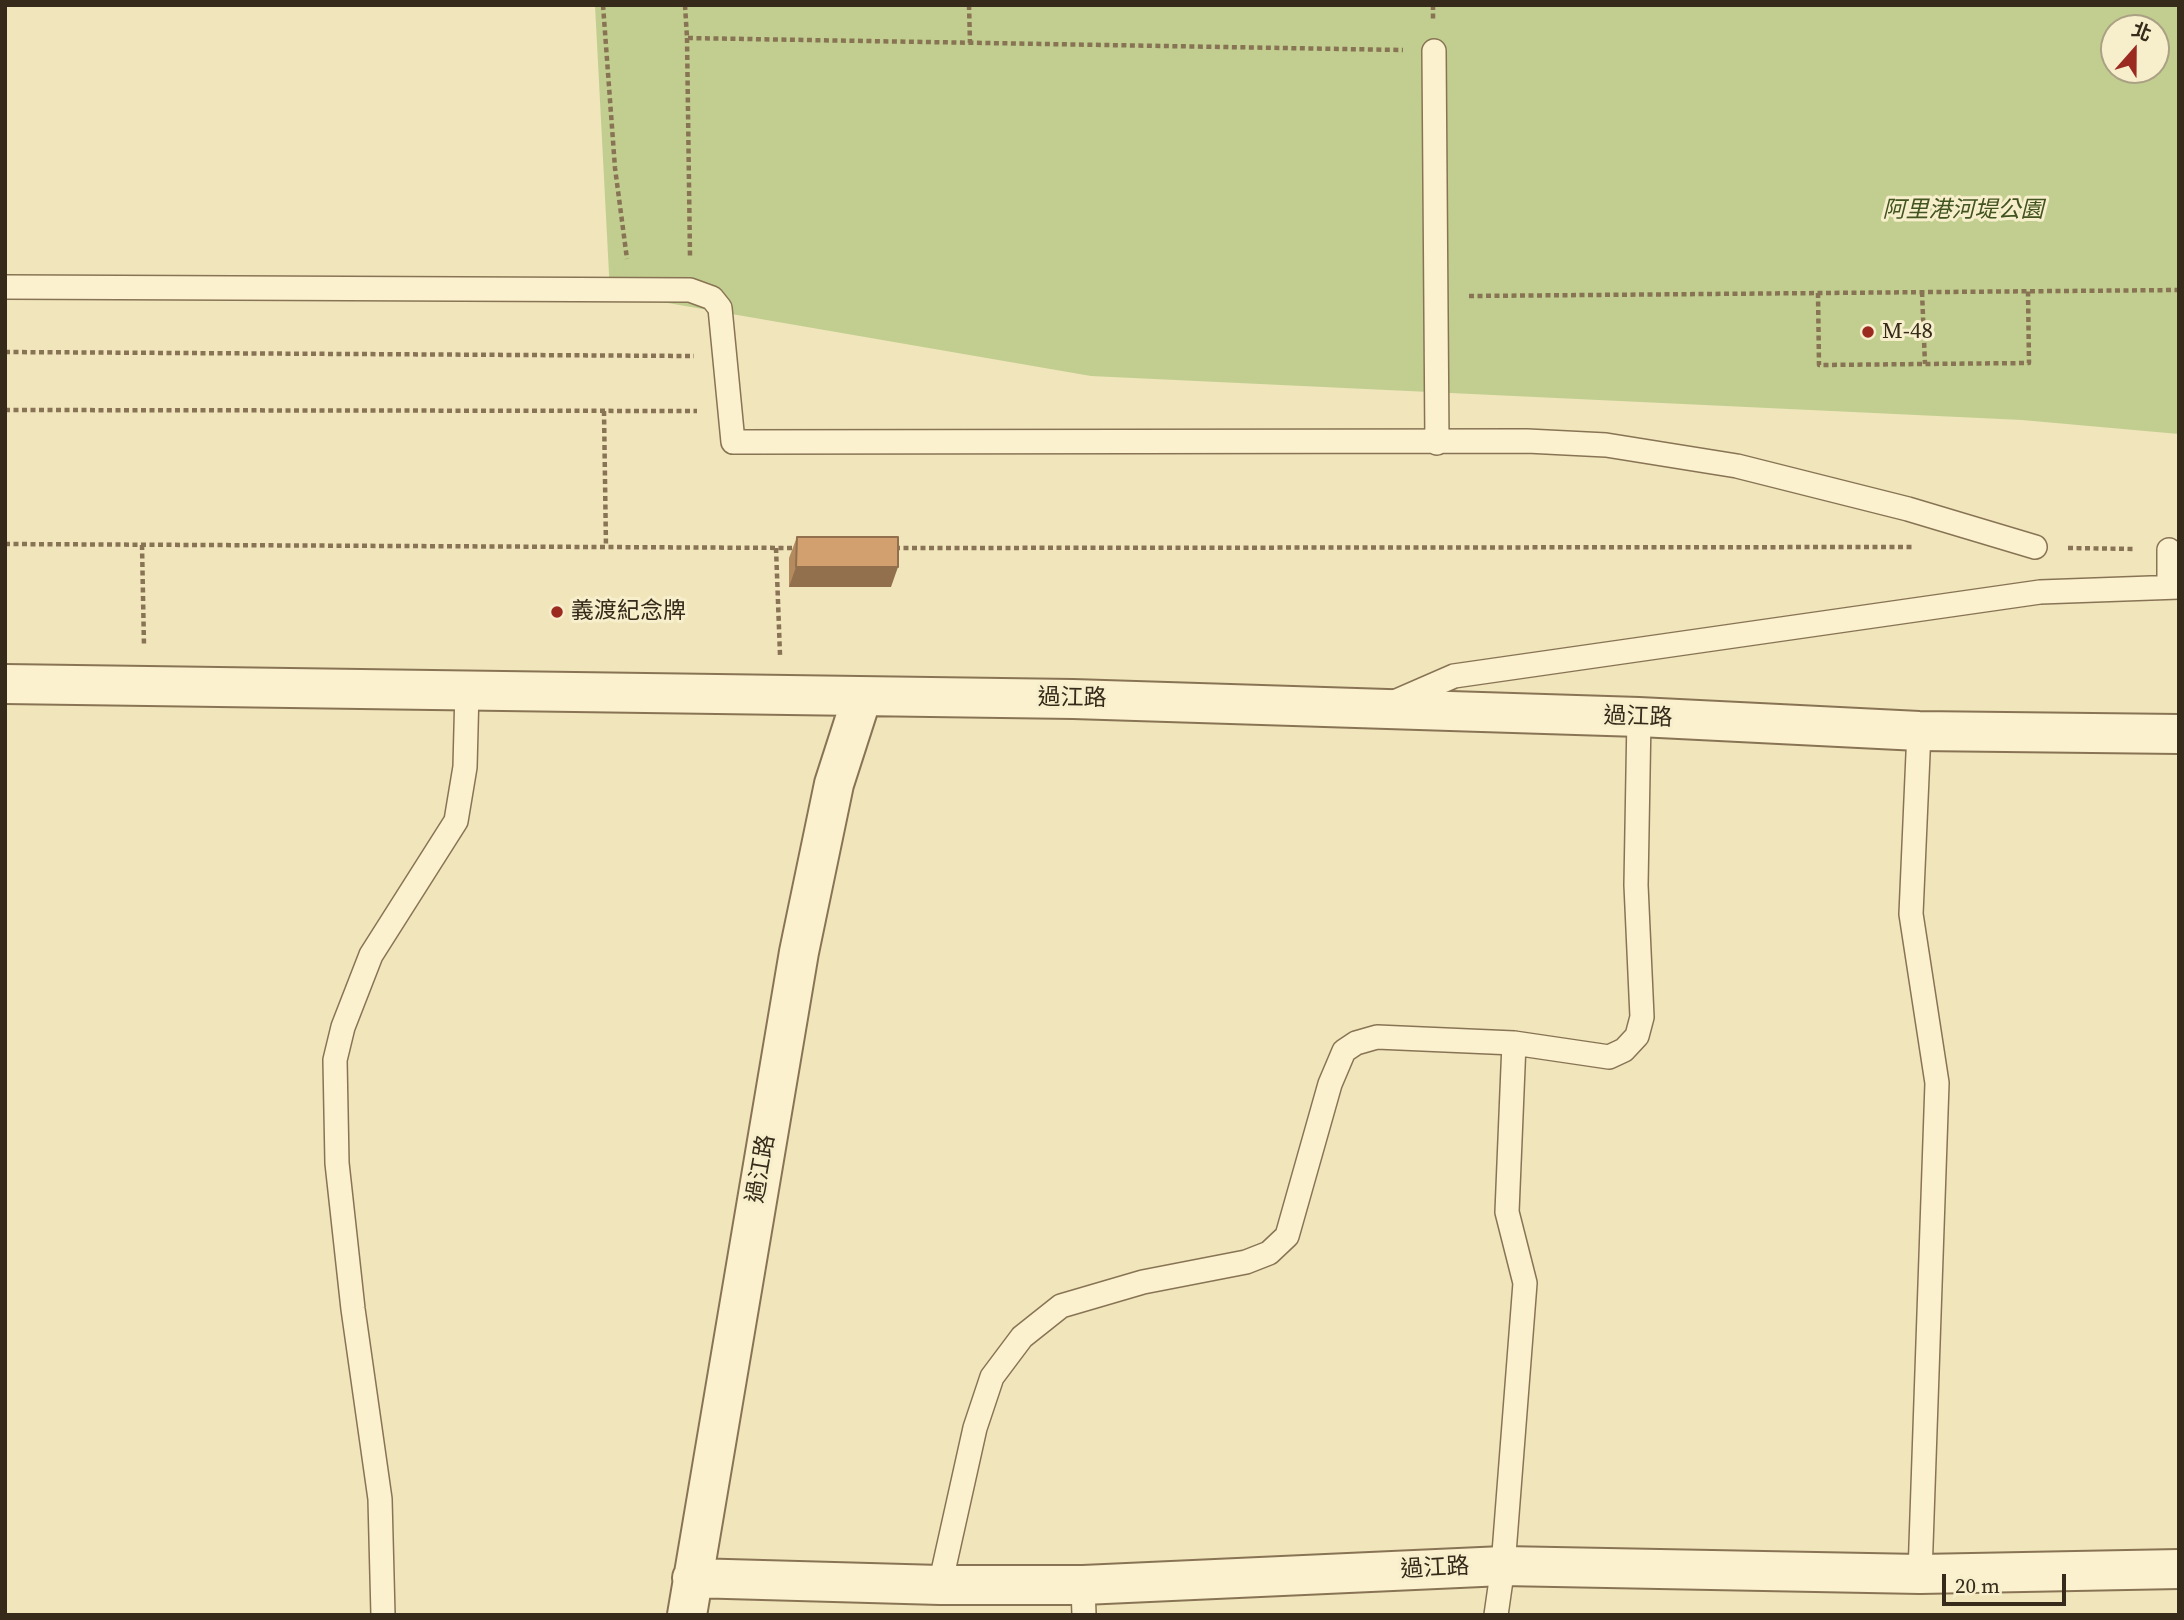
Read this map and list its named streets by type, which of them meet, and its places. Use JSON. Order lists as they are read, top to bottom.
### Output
{
  "streets": {
    "street": ["過江路"]
  },
  "parks": ["阿里港河堤公園"],
  "places": ["M-48", "義渡紀念牌"],
  "scale_bar": "20 m",
  "north": "top"
}
